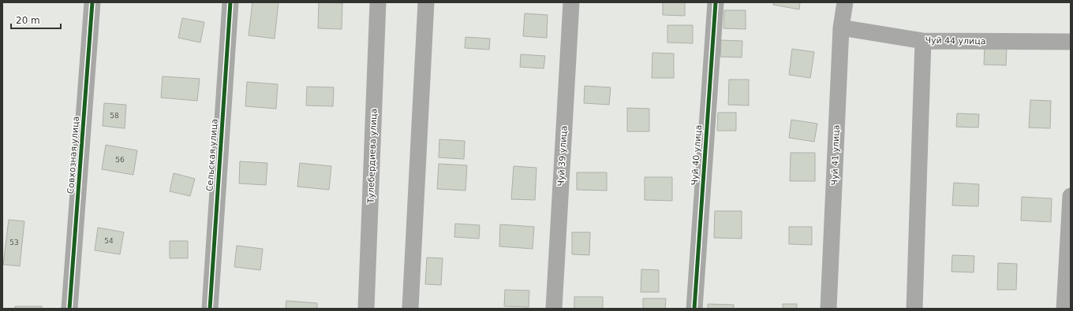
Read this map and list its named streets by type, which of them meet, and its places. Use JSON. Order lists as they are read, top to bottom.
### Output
{
  "streets": {
    "street": [
      "Чуй 44 улица",
      "Совхозная улица",
      "Сельская улица",
      "Чуй 40 улица",
      "Чуй 41 улица",
      "Тулебердиева улица",
      "Чуй 39 улица"
    ]
  },
  "crossings": [
    ["Чуй 44 улица", "Чуй 41 улица"]
  ],
  "house_numbers": [
    "58",
    "56",
    "54",
    "53"
  ],
  "scale_bar": "20 m"
}
